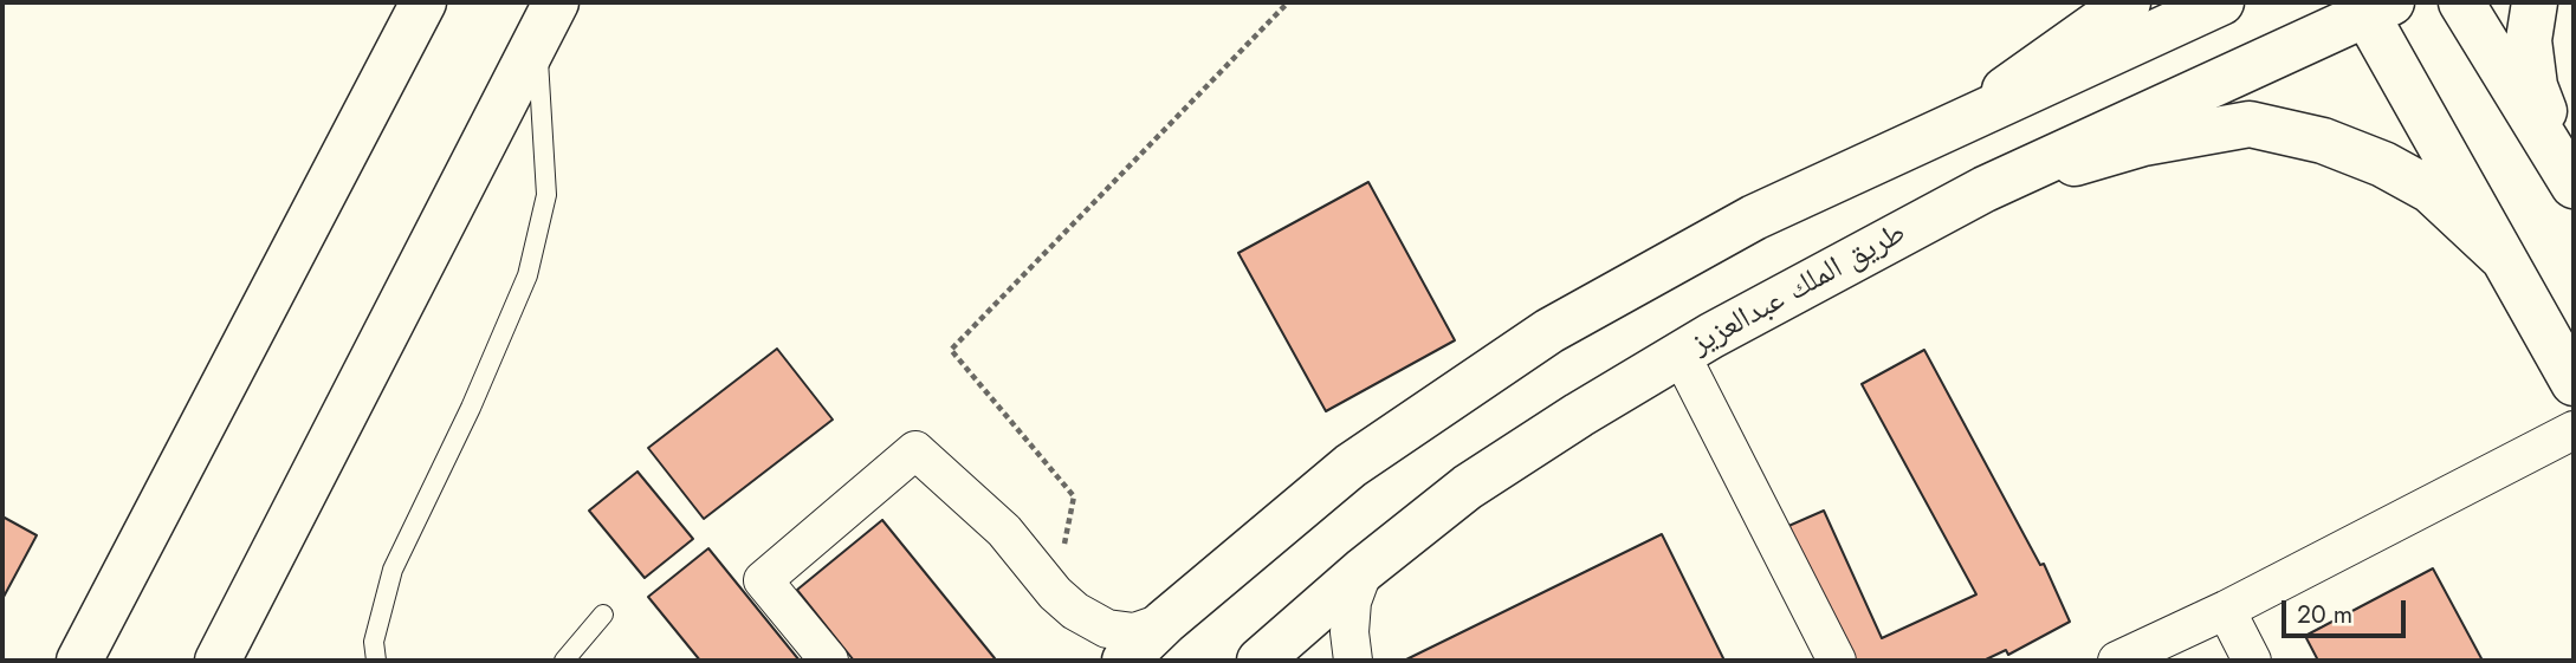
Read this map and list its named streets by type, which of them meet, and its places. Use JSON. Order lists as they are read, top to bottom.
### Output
{
  "streets": {
    "main road": ["طريق الملك عبدالعزيز"]
  },
  "scale_bar": "20 m"
}
